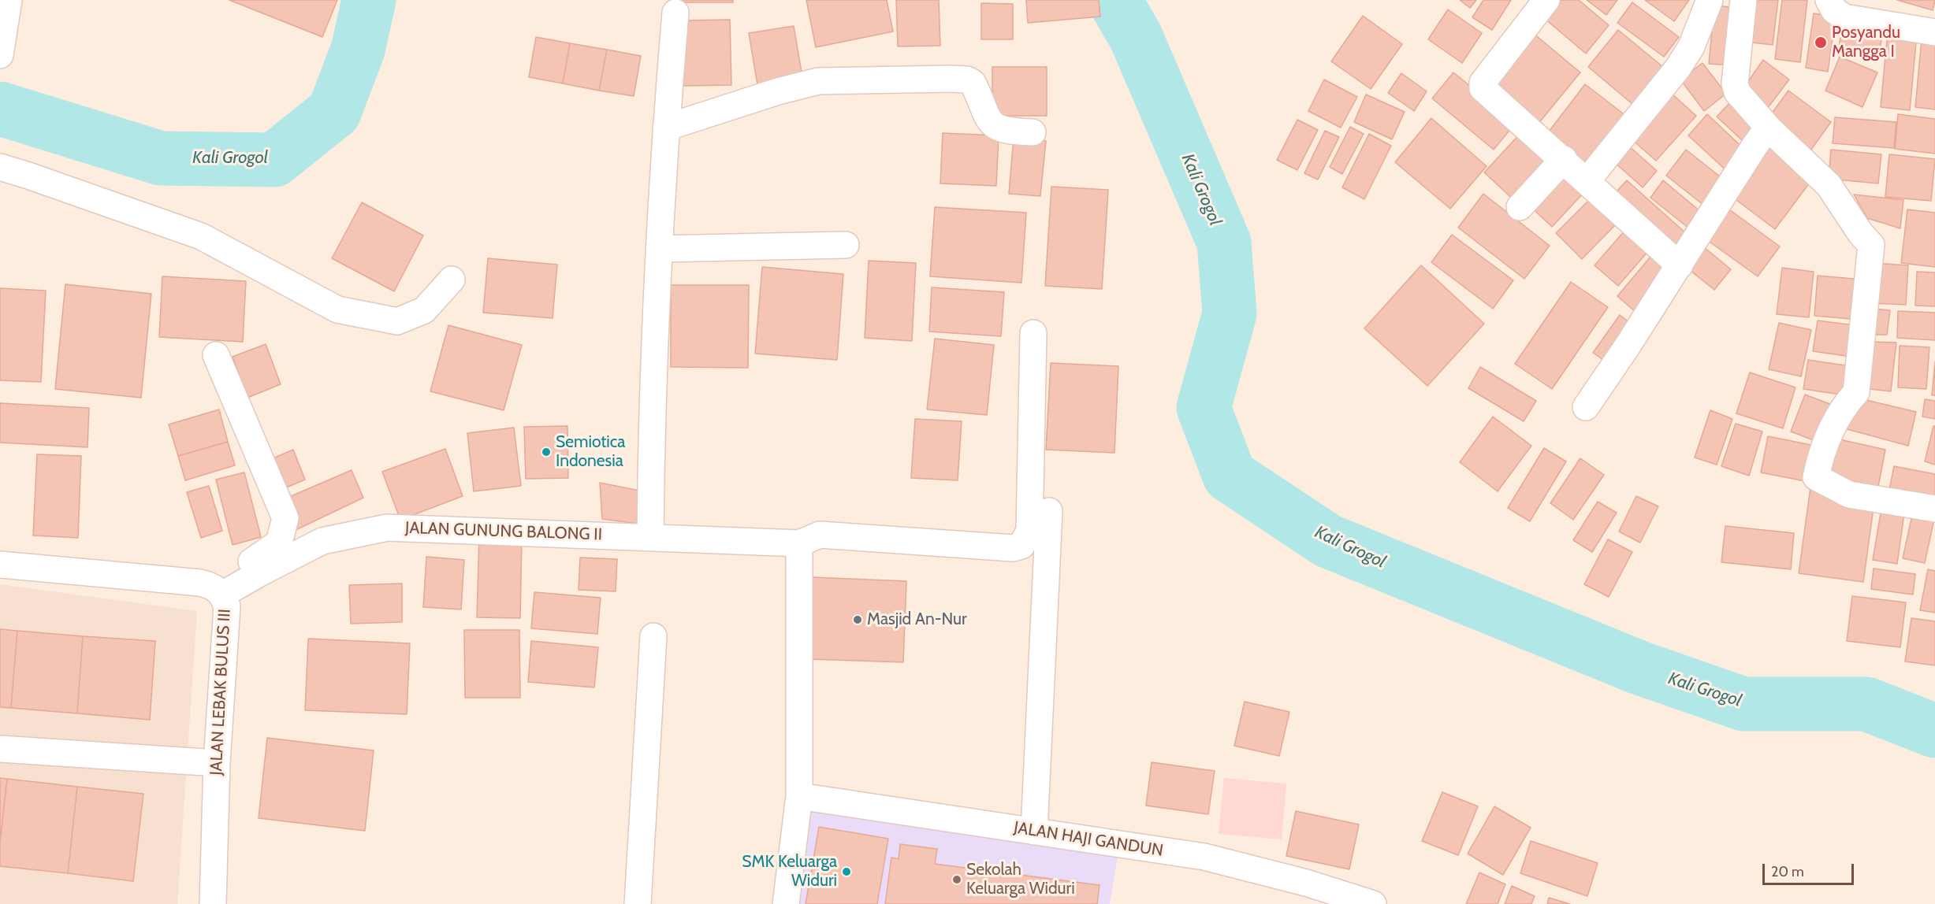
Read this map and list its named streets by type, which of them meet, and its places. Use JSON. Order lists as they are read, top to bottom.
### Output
{
  "streets": {
    "street": ["JALAN GUNUNG BALONG II", "JALAN LEBAK BULUS III", "JALAN HAJI GANDUN"]
  },
  "crossings": [
    ["JALAN GUNUNG BALONG II", "JALAN LEBAK BULUS III"]
  ],
  "water": ["Kali Grogol"],
  "places": [
    "Posyandu Mangga I",
    "Semiotica Indonesia",
    "Masjid An-Nur",
    "SMK Keluarga Widuri",
    "Sekolah Keluarga Widuri"
  ],
  "scale_bar": "20 m"
}
